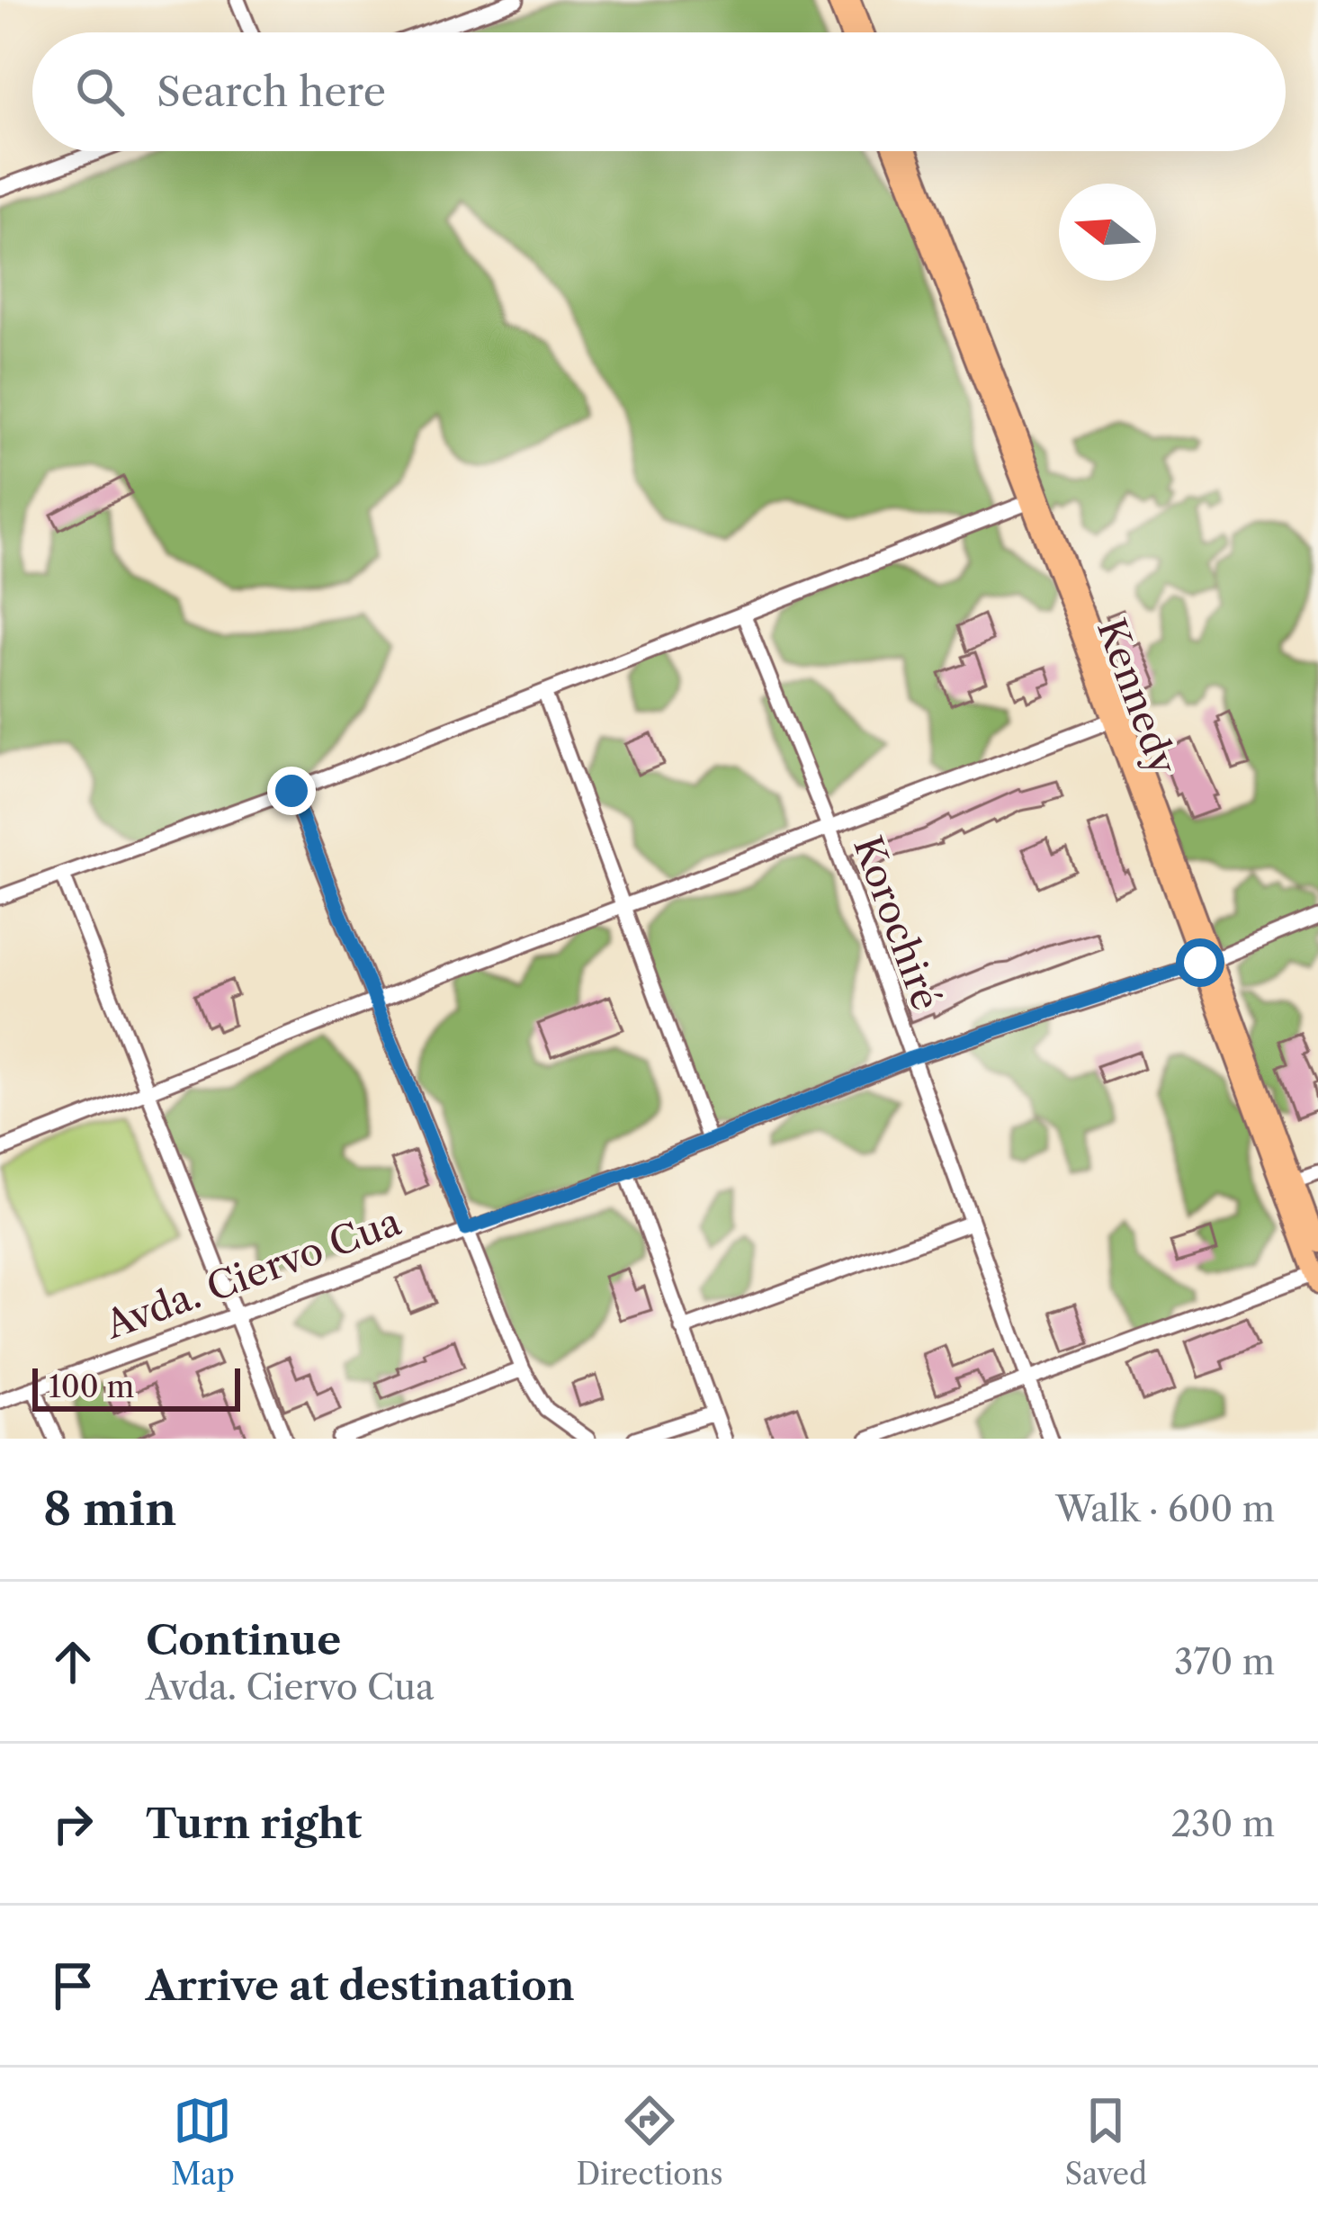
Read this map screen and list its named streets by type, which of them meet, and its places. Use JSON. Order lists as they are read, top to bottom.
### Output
{
  "streets": {
    "main road": ["Kennedy"],
    "street": ["Korochiré", "Avda. Ciervo Cua"]
  },
  "crossings": [
    ["Kennedy", "Avda. Ciervo Cua"],
    ["Korochiré", "Avda. Ciervo Cua"]
  ],
  "scale_bar": "100 m",
  "north": "left",
  "page": {
    "search": "Search here",
    "scale": "100 m",
    "heading": ["8 min", "Walk · 600 m"],
    "list": [
      ["Continue", "Avda. Ciervo Cua", "370 m"],
      ["Turn right", "230 m"],
      "Arrive at destination"
    ],
    "nav": ["Map", "Directions", "Saved"]
  }
}
